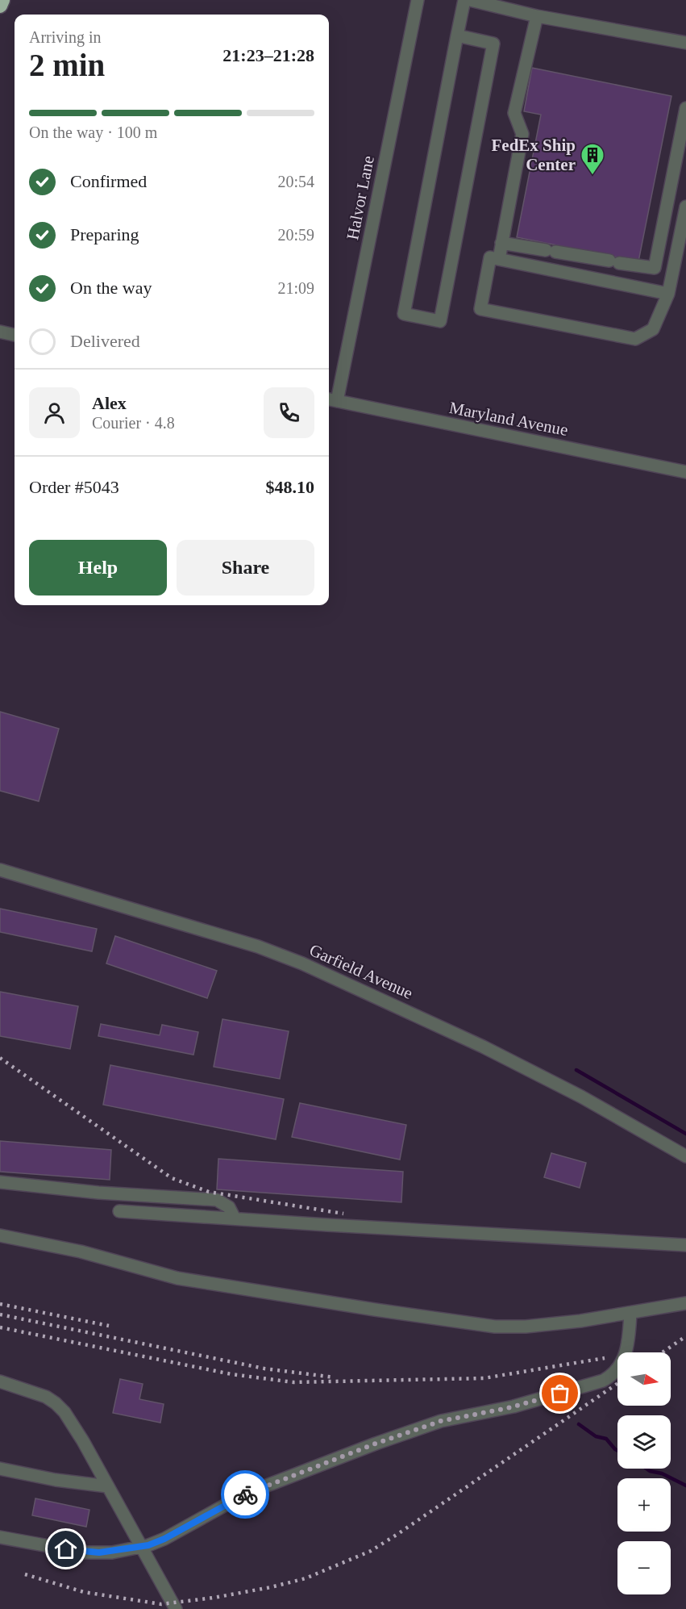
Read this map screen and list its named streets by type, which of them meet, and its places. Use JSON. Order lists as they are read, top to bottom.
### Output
{
  "streets": {
    "street": ["Halvor Lane", "Maryland Avenue", "Garfield Avenue"]
  },
  "crossings": [
    ["Halvor Lane", "Maryland Avenue"]
  ],
  "places": {
    "building": ["FedEx Ship Center"]
  },
  "north": "right",
  "page": {
    "heading": ["2 min", "Arriving in", "21:23–21:28"],
    "panel": [
      "Alex",
      "Courier · 4.8",
      "Order #5043",
      "$48.10"
    ],
    "bar": "On the way · 100 m",
    "list": [
      ["Confirmed", "20:54"],
      ["Preparing", "20:59"],
      ["On the way", "21:09"],
      "Delivered"
    ],
    "buttons": ["Help", "Share"],
    "map_buttons": ["+", "−"]
  }
}
